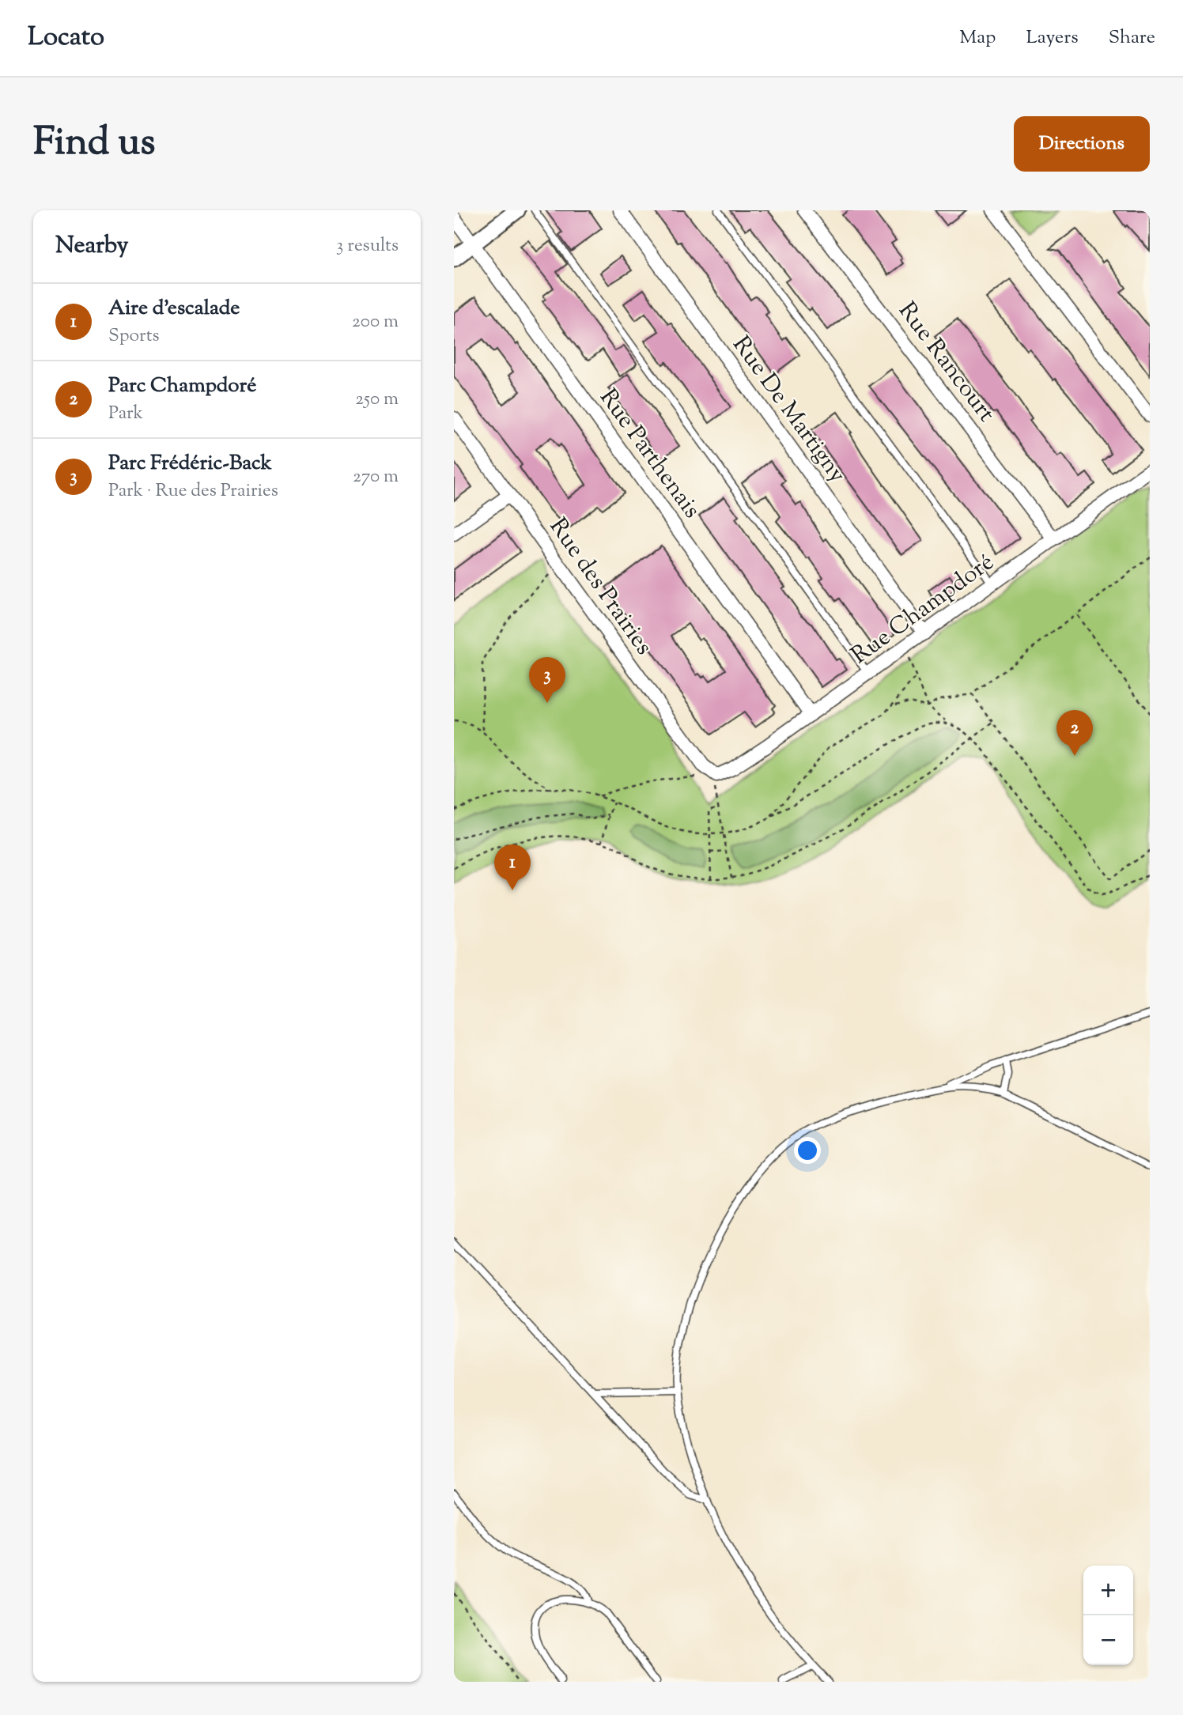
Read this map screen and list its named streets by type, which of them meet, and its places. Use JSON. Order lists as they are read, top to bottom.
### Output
{
  "streets": {
    "street": [
      "Rue Rancourt",
      "Rue De Martigny",
      "Rue Parthenais",
      "Rue des Prairies",
      "Rue Champdoré"
    ]
  },
  "crossings": [
    ["Rue Rancourt", "Rue Champdoré"],
    ["Rue De Martigny", "Rue Champdoré"],
    ["Rue Parthenais", "Rue Champdoré"],
    ["Rue des Prairies", "Rue Champdoré"]
  ],
  "page": {
    "header": "Locato",
    "nav": ["Map", "Layers", "Share"],
    "title": "Find us",
    "buttons": "Directions",
    "heading": ["Nearby", "3 results"],
    "list": [
      {
        "mark": "1",
        "name": "Aire d'escalade",
        "note": "Sports",
        "value": "200 m"
      },
      {
        "mark": "2",
        "name": "Parc Champdoré",
        "note": "Park",
        "value": "250 m"
      },
      {
        "mark": "3",
        "name": "Parc Frédéric-Back",
        "note": "Park · Rue des Prairies",
        "value": "270 m"
      }
    ],
    "pins": ["3", "2", "1"],
    "map_buttons": ["+", "−"]
  }
}
